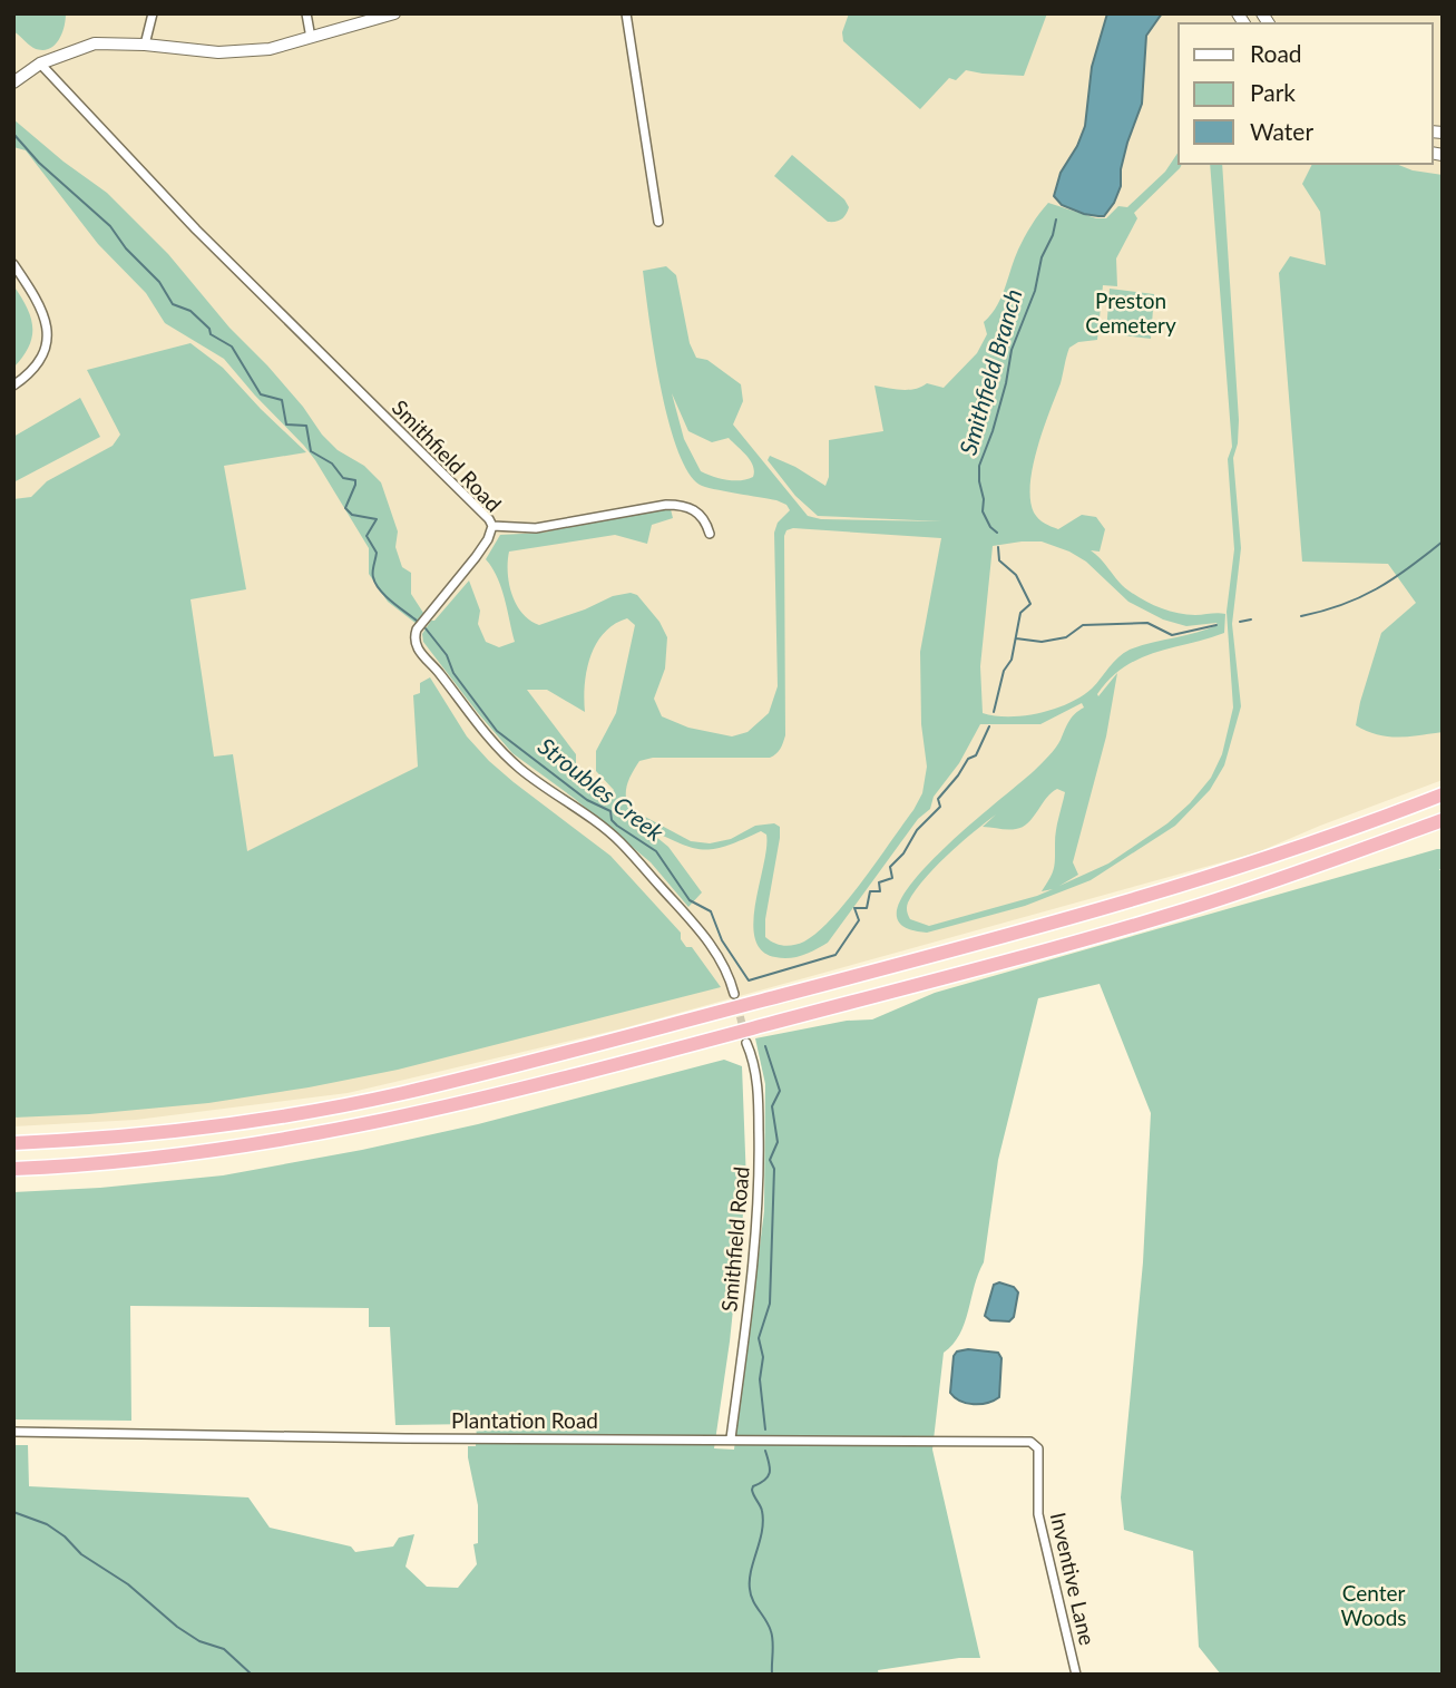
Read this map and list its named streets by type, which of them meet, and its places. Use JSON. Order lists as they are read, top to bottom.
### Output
{
  "streets": {
    "street": ["Smithfield Road", "Plantation Road", "Inventive Lane"]
  },
  "crossings": [
    ["Smithfield Road", "Plantation Road"],
    ["Plantation Road", "Inventive Lane"]
  ],
  "water": ["Smithfield Branch", "Stroubles Creek"],
  "parks": ["Preston Cemetery", "Center Woods"],
  "legend": ["Road", "Park", "Water"]
}
